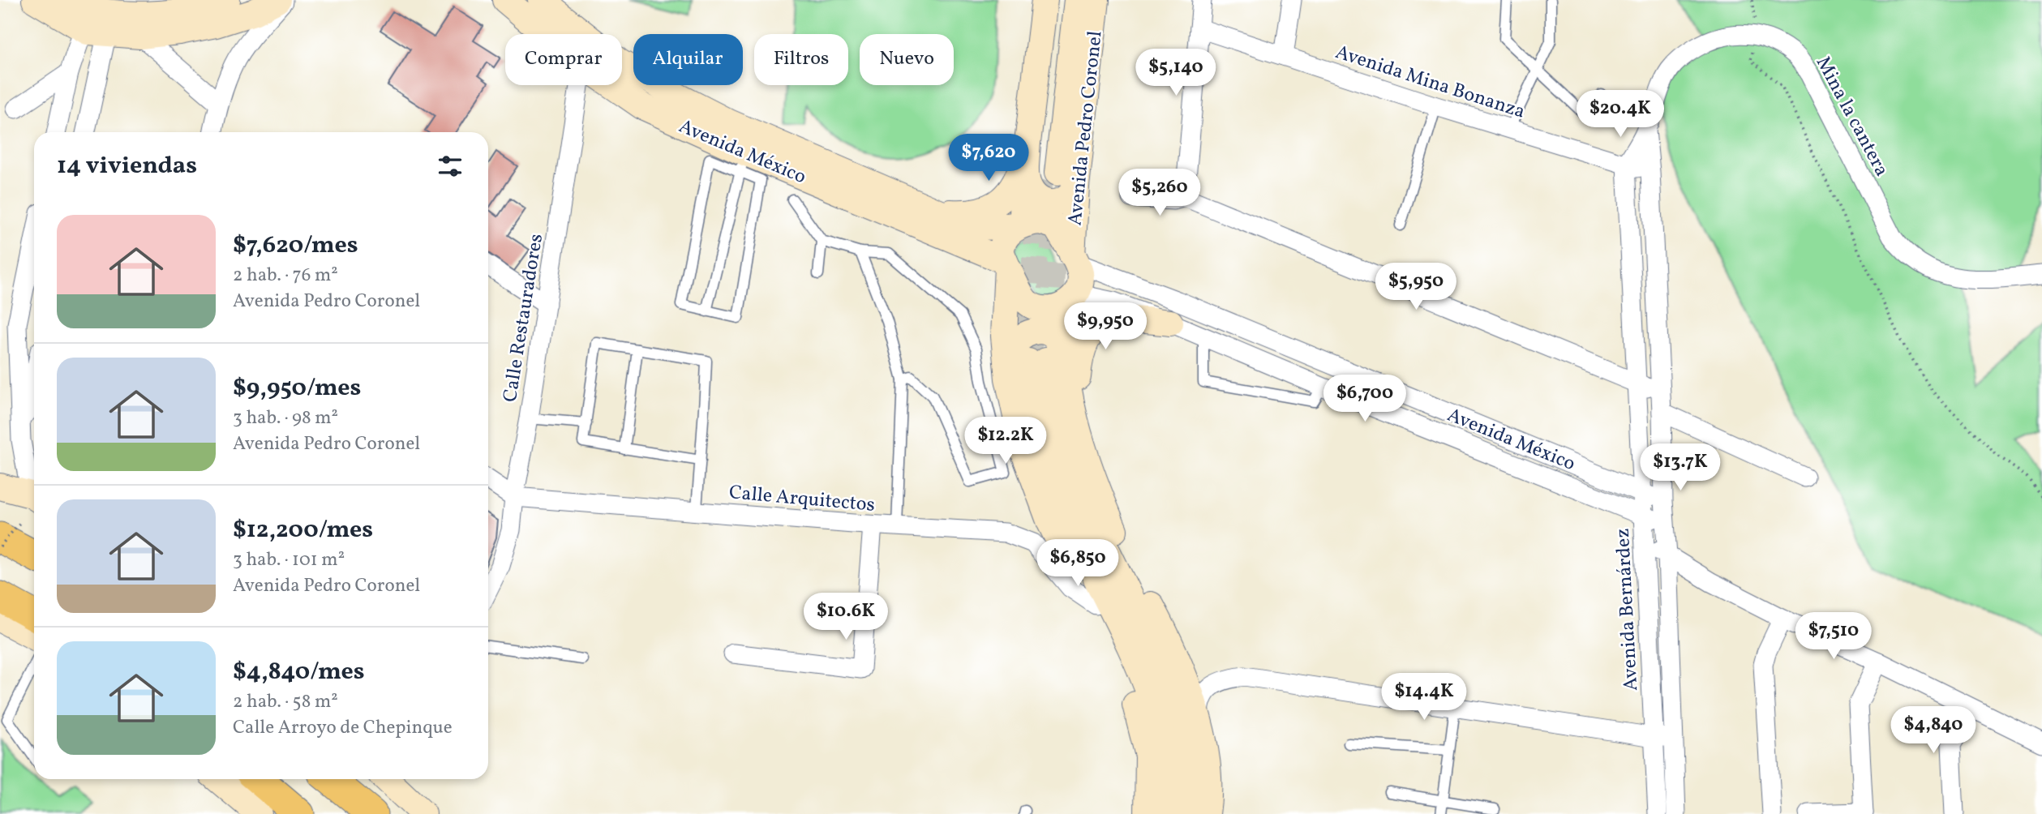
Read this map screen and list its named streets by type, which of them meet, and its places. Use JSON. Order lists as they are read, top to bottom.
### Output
{
  "streets": {
    "street": [
      "Avenida Mina Bonanza",
      "Mina la cantera",
      "Avenida Pedro Coronel",
      "Avenida México",
      "Calle Restauradores",
      "Calle Arquitectos",
      "Avenida Bernárdez"
    ]
  },
  "crossings": [
    ["Avenida Mina Bonanza", "Avenida Bernárdez"],
    ["Avenida Pedro Coronel", "Avenida México"],
    ["Avenida México", "Avenida Bernárdez"],
    ["Calle Restauradores", "Calle Arquitectos"]
  ],
  "page": {
    "chip": [
      "Comprar",
      "Alquilar",
      "Filtros",
      "Nuevo"
    ],
    "price": [
      "$5,140",
      "$20.4K",
      "$7,620",
      "$5,260",
      "$5,950",
      "$9,950",
      "$6,700",
      "$12.2K",
      "$13.7K",
      "$6,850",
      "$10.6K",
      "$7,510",
      "$14.4K",
      "$4,840"
    ],
    "heading": "14 viviendas",
    "list": [
      {
        "name": "$7,620/mes",
        "note": "2 hab. · 76 m² · Avenida Pedro Coronel"
      },
      {
        "name": "$9,950/mes",
        "note": "3 hab. · 98 m² · Avenida Pedro Coronel"
      },
      {
        "name": "$12,200/mes",
        "note": "3 hab. · 101 m² · Avenida Pedro Coronel"
      },
      {
        "name": "$4,840/mes",
        "note": "2 hab. · 58 m² · Calle Arroyo de Chepinque"
      }
    ]
  }
}
